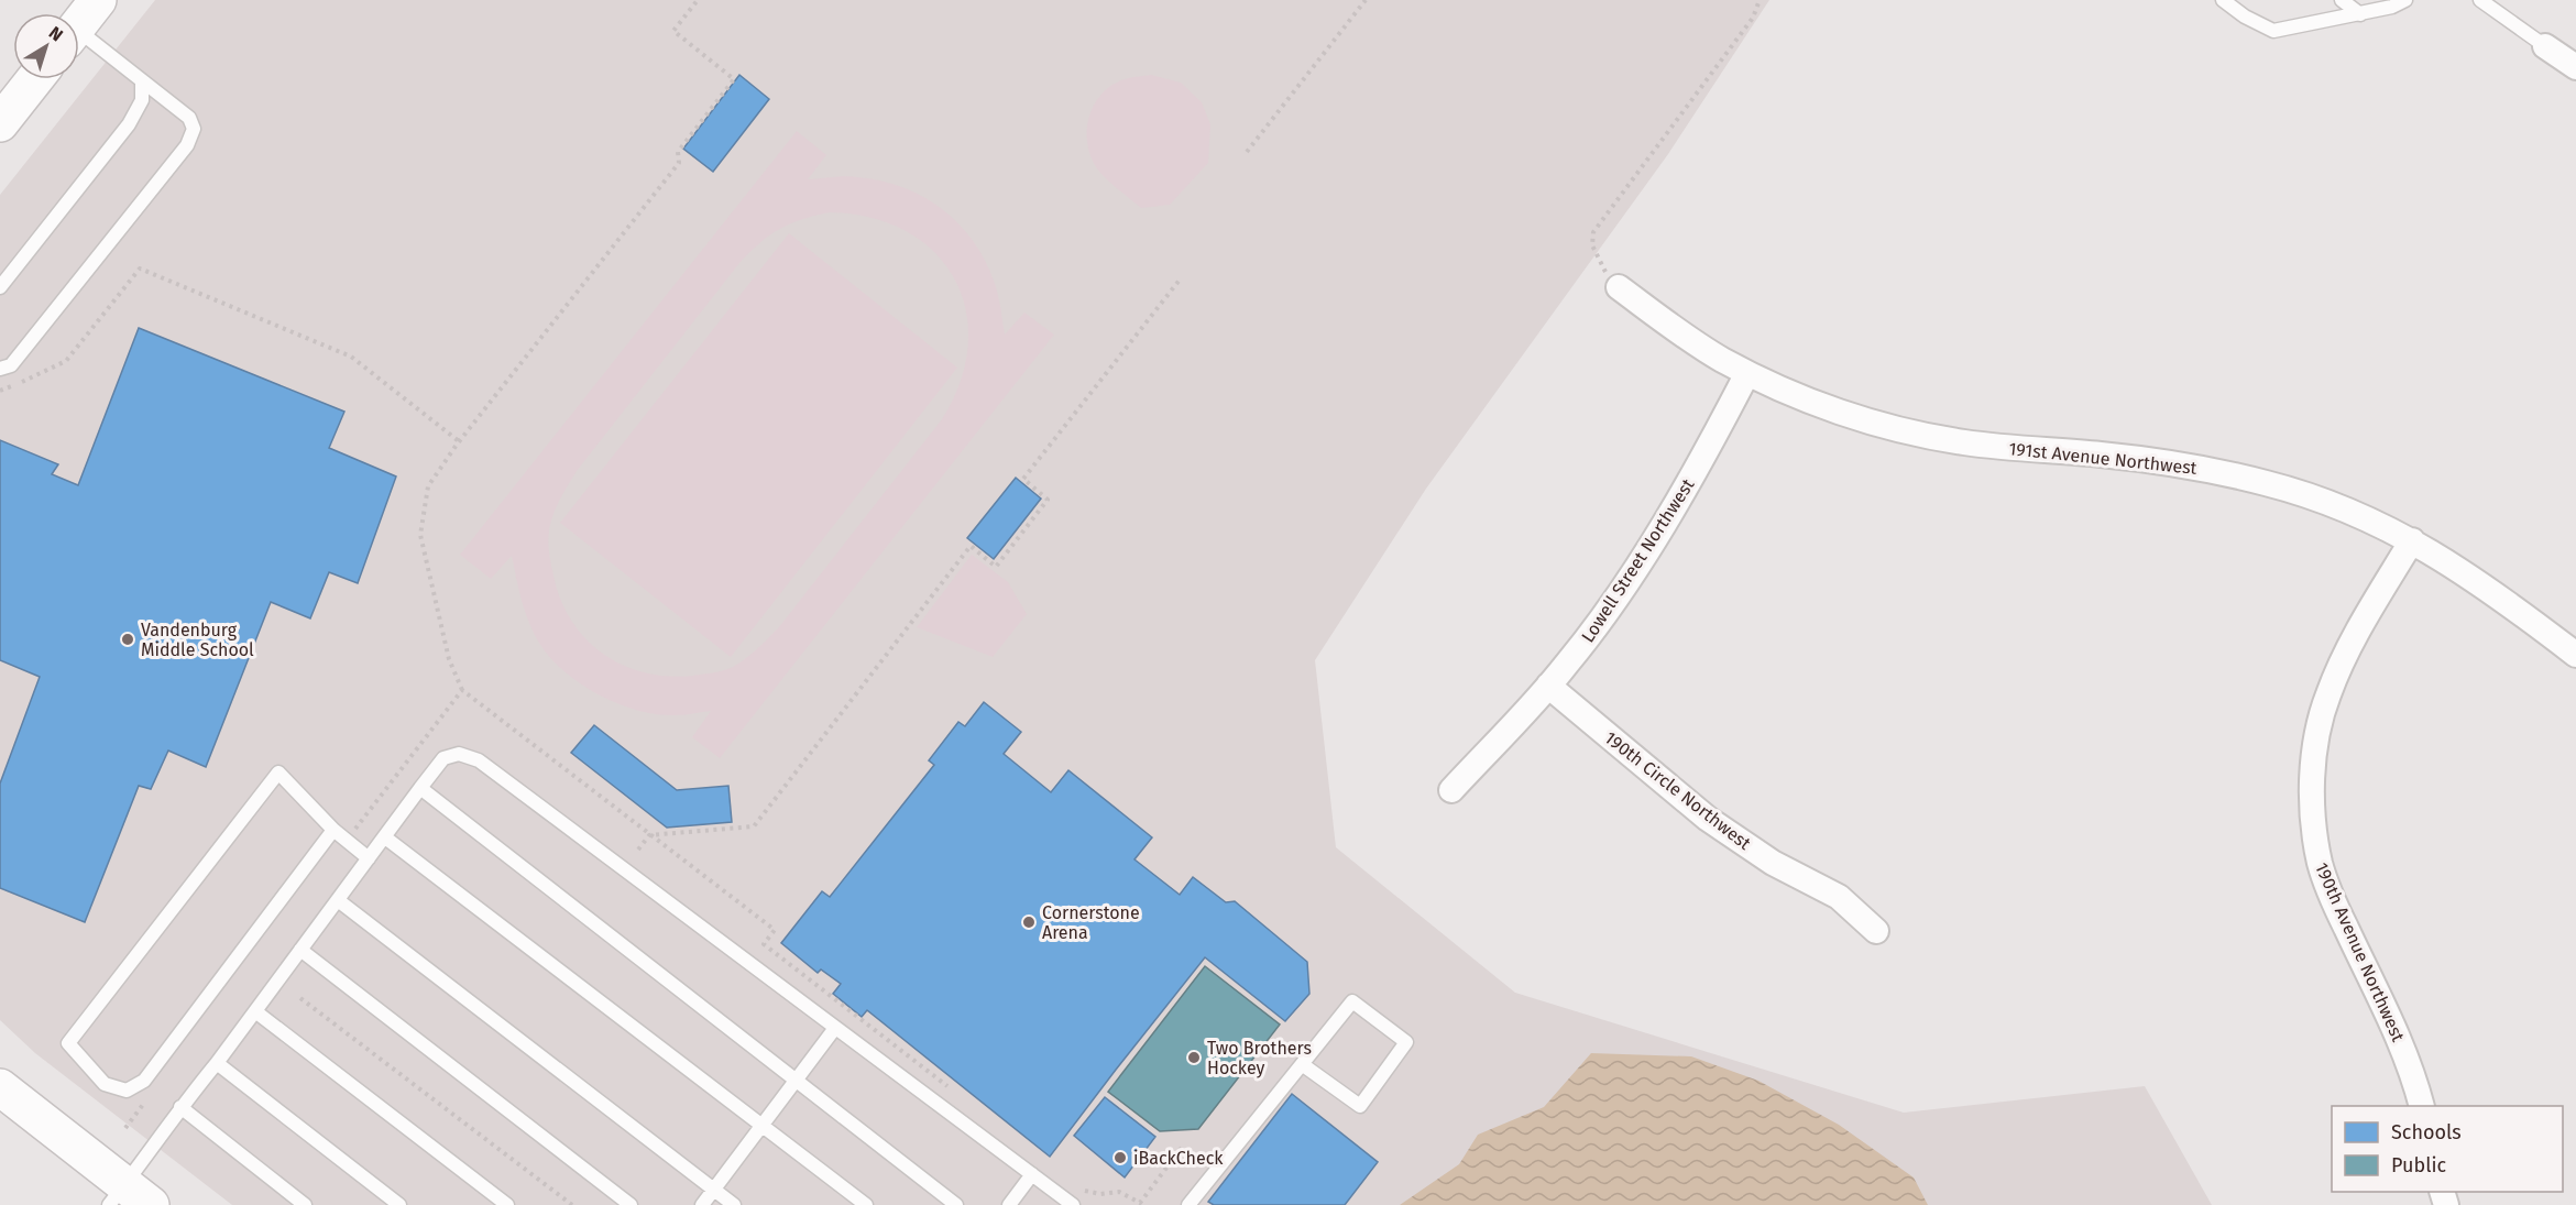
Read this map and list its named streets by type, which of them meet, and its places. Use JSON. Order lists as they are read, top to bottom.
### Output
{
  "streets": {
    "street": [
      "191st Avenue Northwest",
      "Lowell Street Northwest",
      "190th Circle Northwest",
      "190th Avenue Northwest"
    ]
  },
  "crossings": [
    ["191st Avenue Northwest", "Lowell Street Northwest"],
    ["191st Avenue Northwest", "190th Avenue Northwest"],
    ["Lowell Street Northwest", "190th Circle Northwest"]
  ],
  "places": [
    "Vandenburg Middle School",
    "Cornerstone Arena",
    "Two Brothers Hockey",
    "iBackCheck"
  ],
  "legend": ["Schools", "Public"],
  "north": "top right"
}
